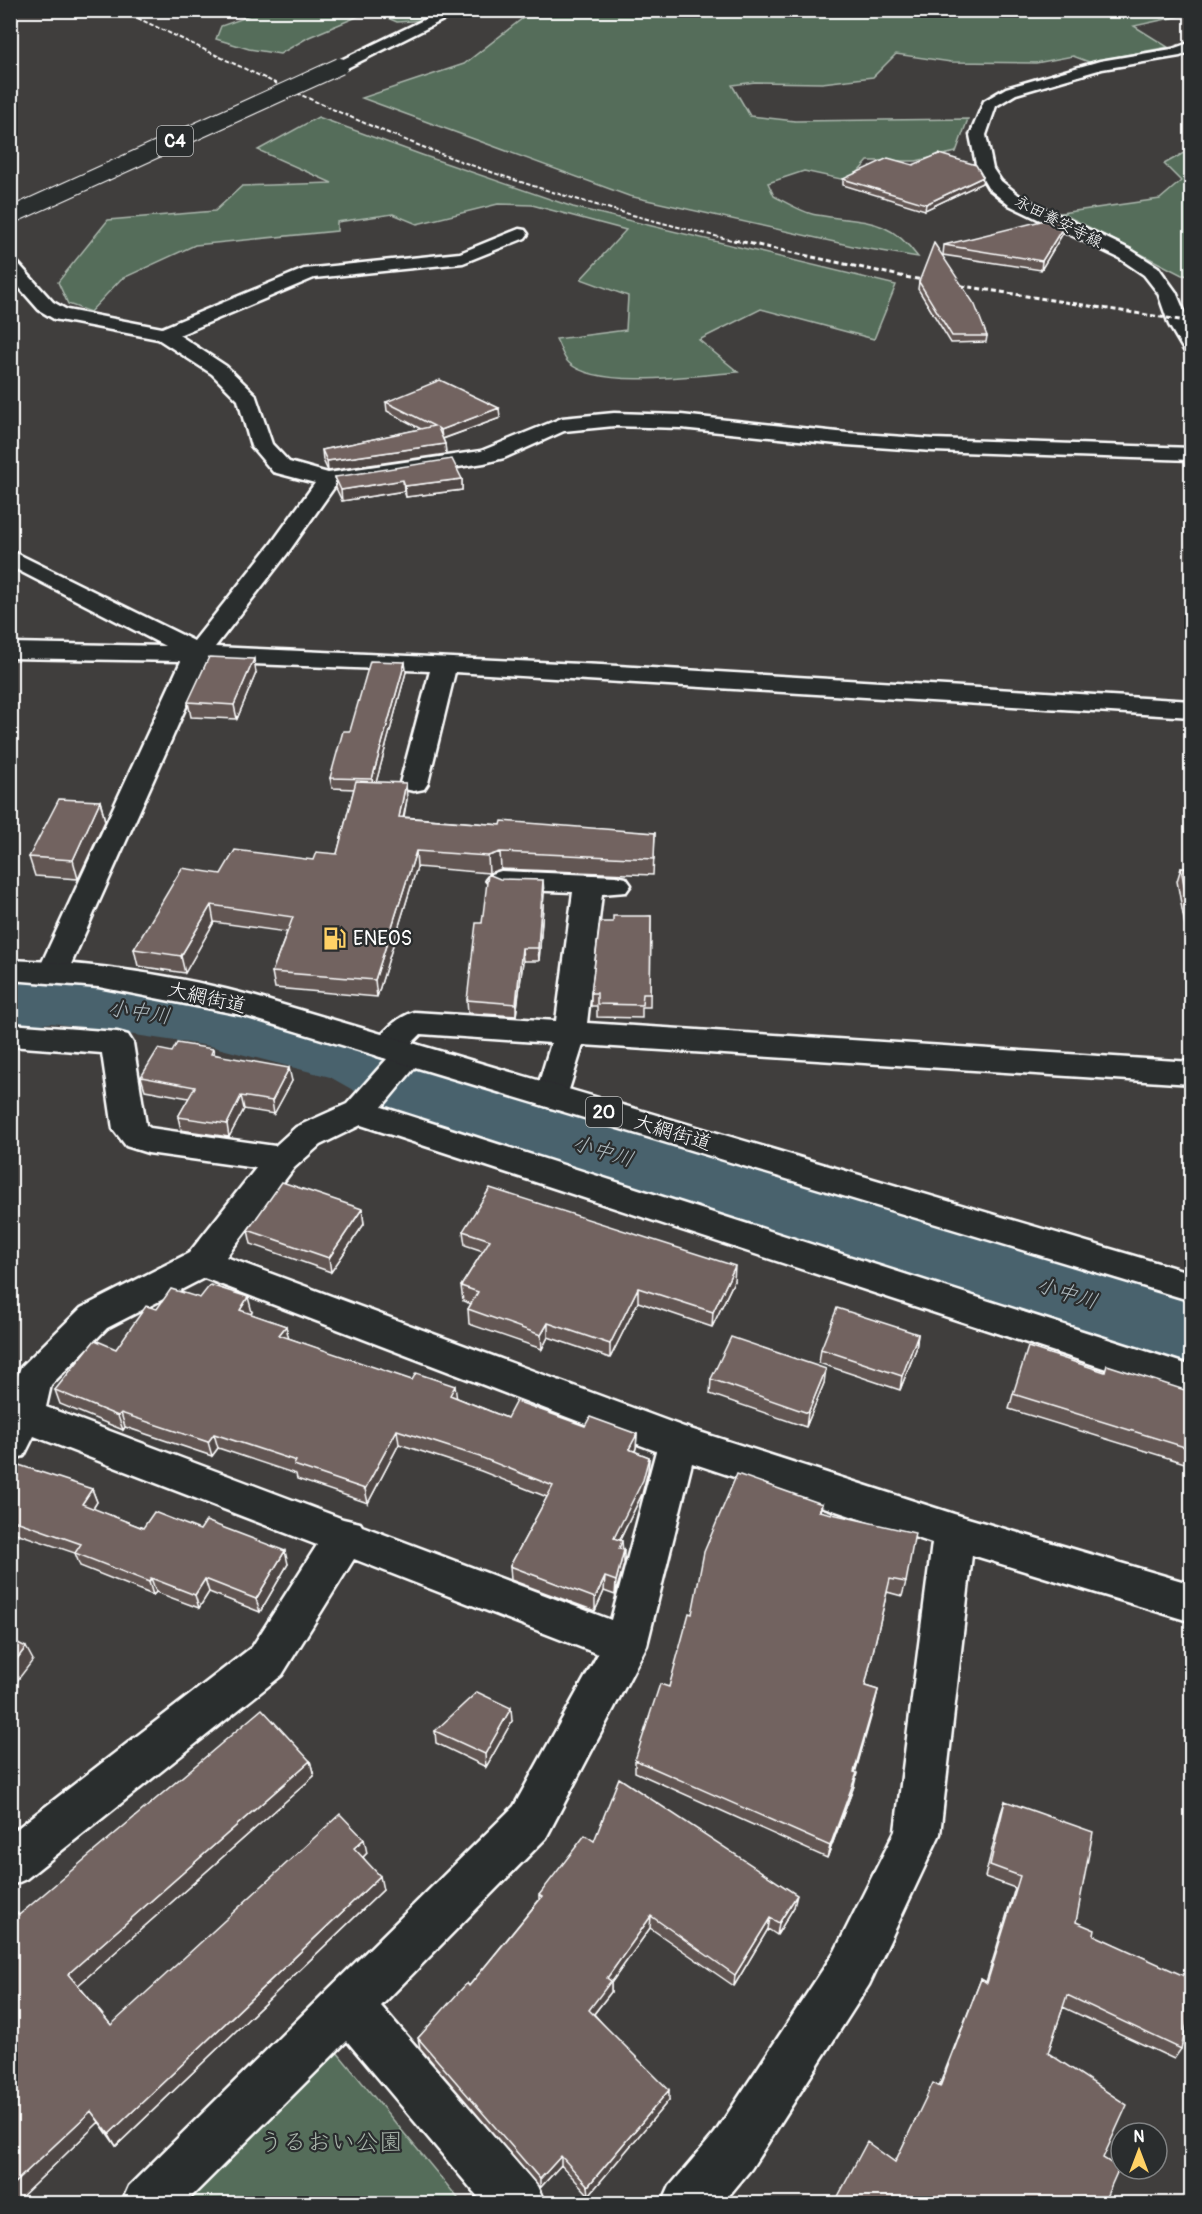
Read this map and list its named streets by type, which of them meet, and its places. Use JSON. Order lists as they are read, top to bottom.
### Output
{
  "streets": {
    "main road": [
      "C4",
      "永田養安寺線",
      "大網街道",
      "20"
    ]
  },
  "water": ["小中川"],
  "parks": ["うるおい公園"],
  "places": {
    "fuel station": ["ENEOS"]
  },
  "north": "top"
}
